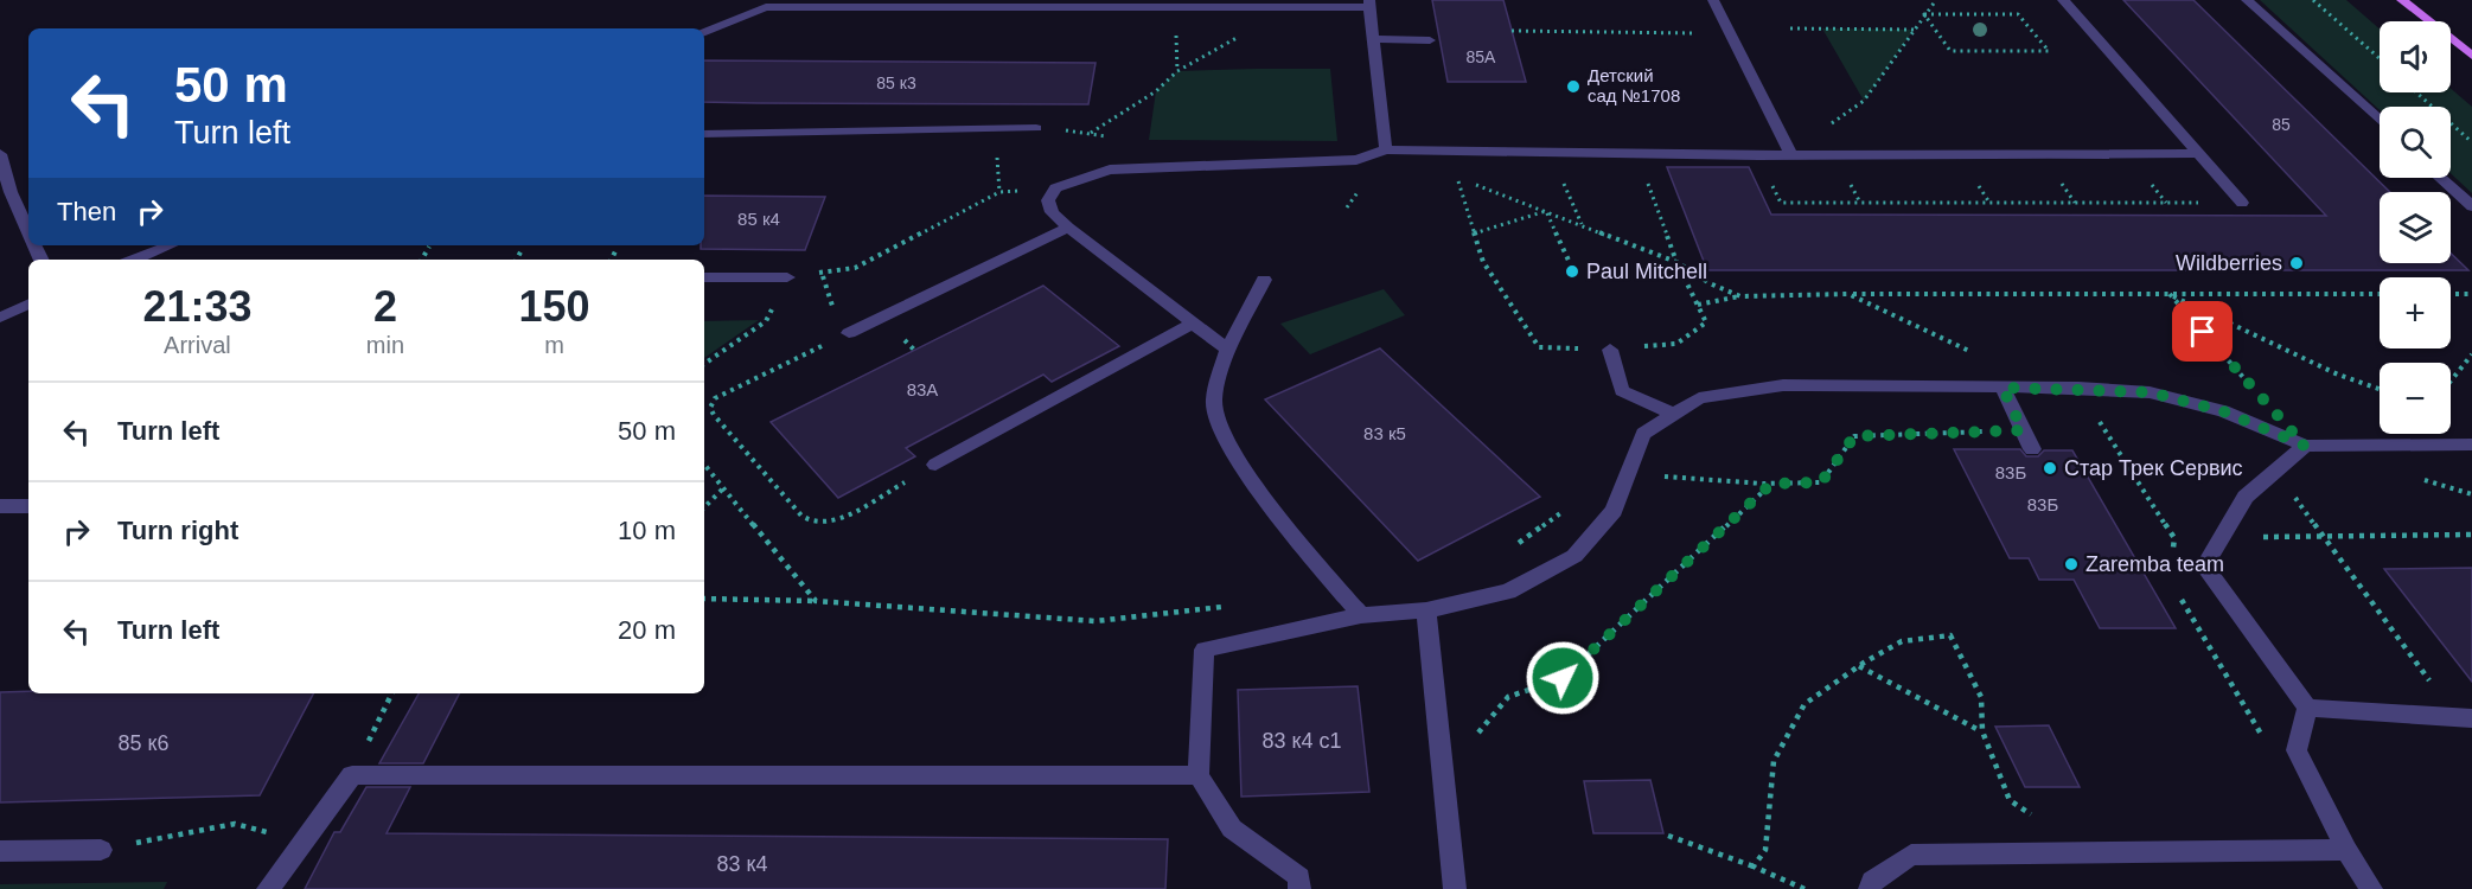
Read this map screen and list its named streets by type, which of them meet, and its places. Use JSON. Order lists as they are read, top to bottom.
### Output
{
  "places": [
    "Детский сад №1708",
    "Wildberries",
    "Paul Mitchell",
    "Стар Трек Сервис",
    "Zaremba team"
  ],
  "house_numbers": [
    "85А",
    "85 к3",
    "85",
    "85 к4",
    "83А",
    "83 к5",
    "83Б",
    "83Б",
    "83 к4 с1",
    "85 к6",
    "83 к4"
  ],
  "page": {
    "map_buttons": ["+", "−"],
    "turn": ["50 m", "Turn left"],
    "then": "Then",
    "eta": [
      "21:33",
      "Arrival",
      "2",
      "min",
      "150",
      "m"
    ],
    "list": [
      {
        "name": "Turn left",
        "value": "50 m"
      },
      {
        "name": "Turn right",
        "value": "10 m"
      },
      {
        "name": "Turn left",
        "value": "20 m"
      }
    ]
  }
}
